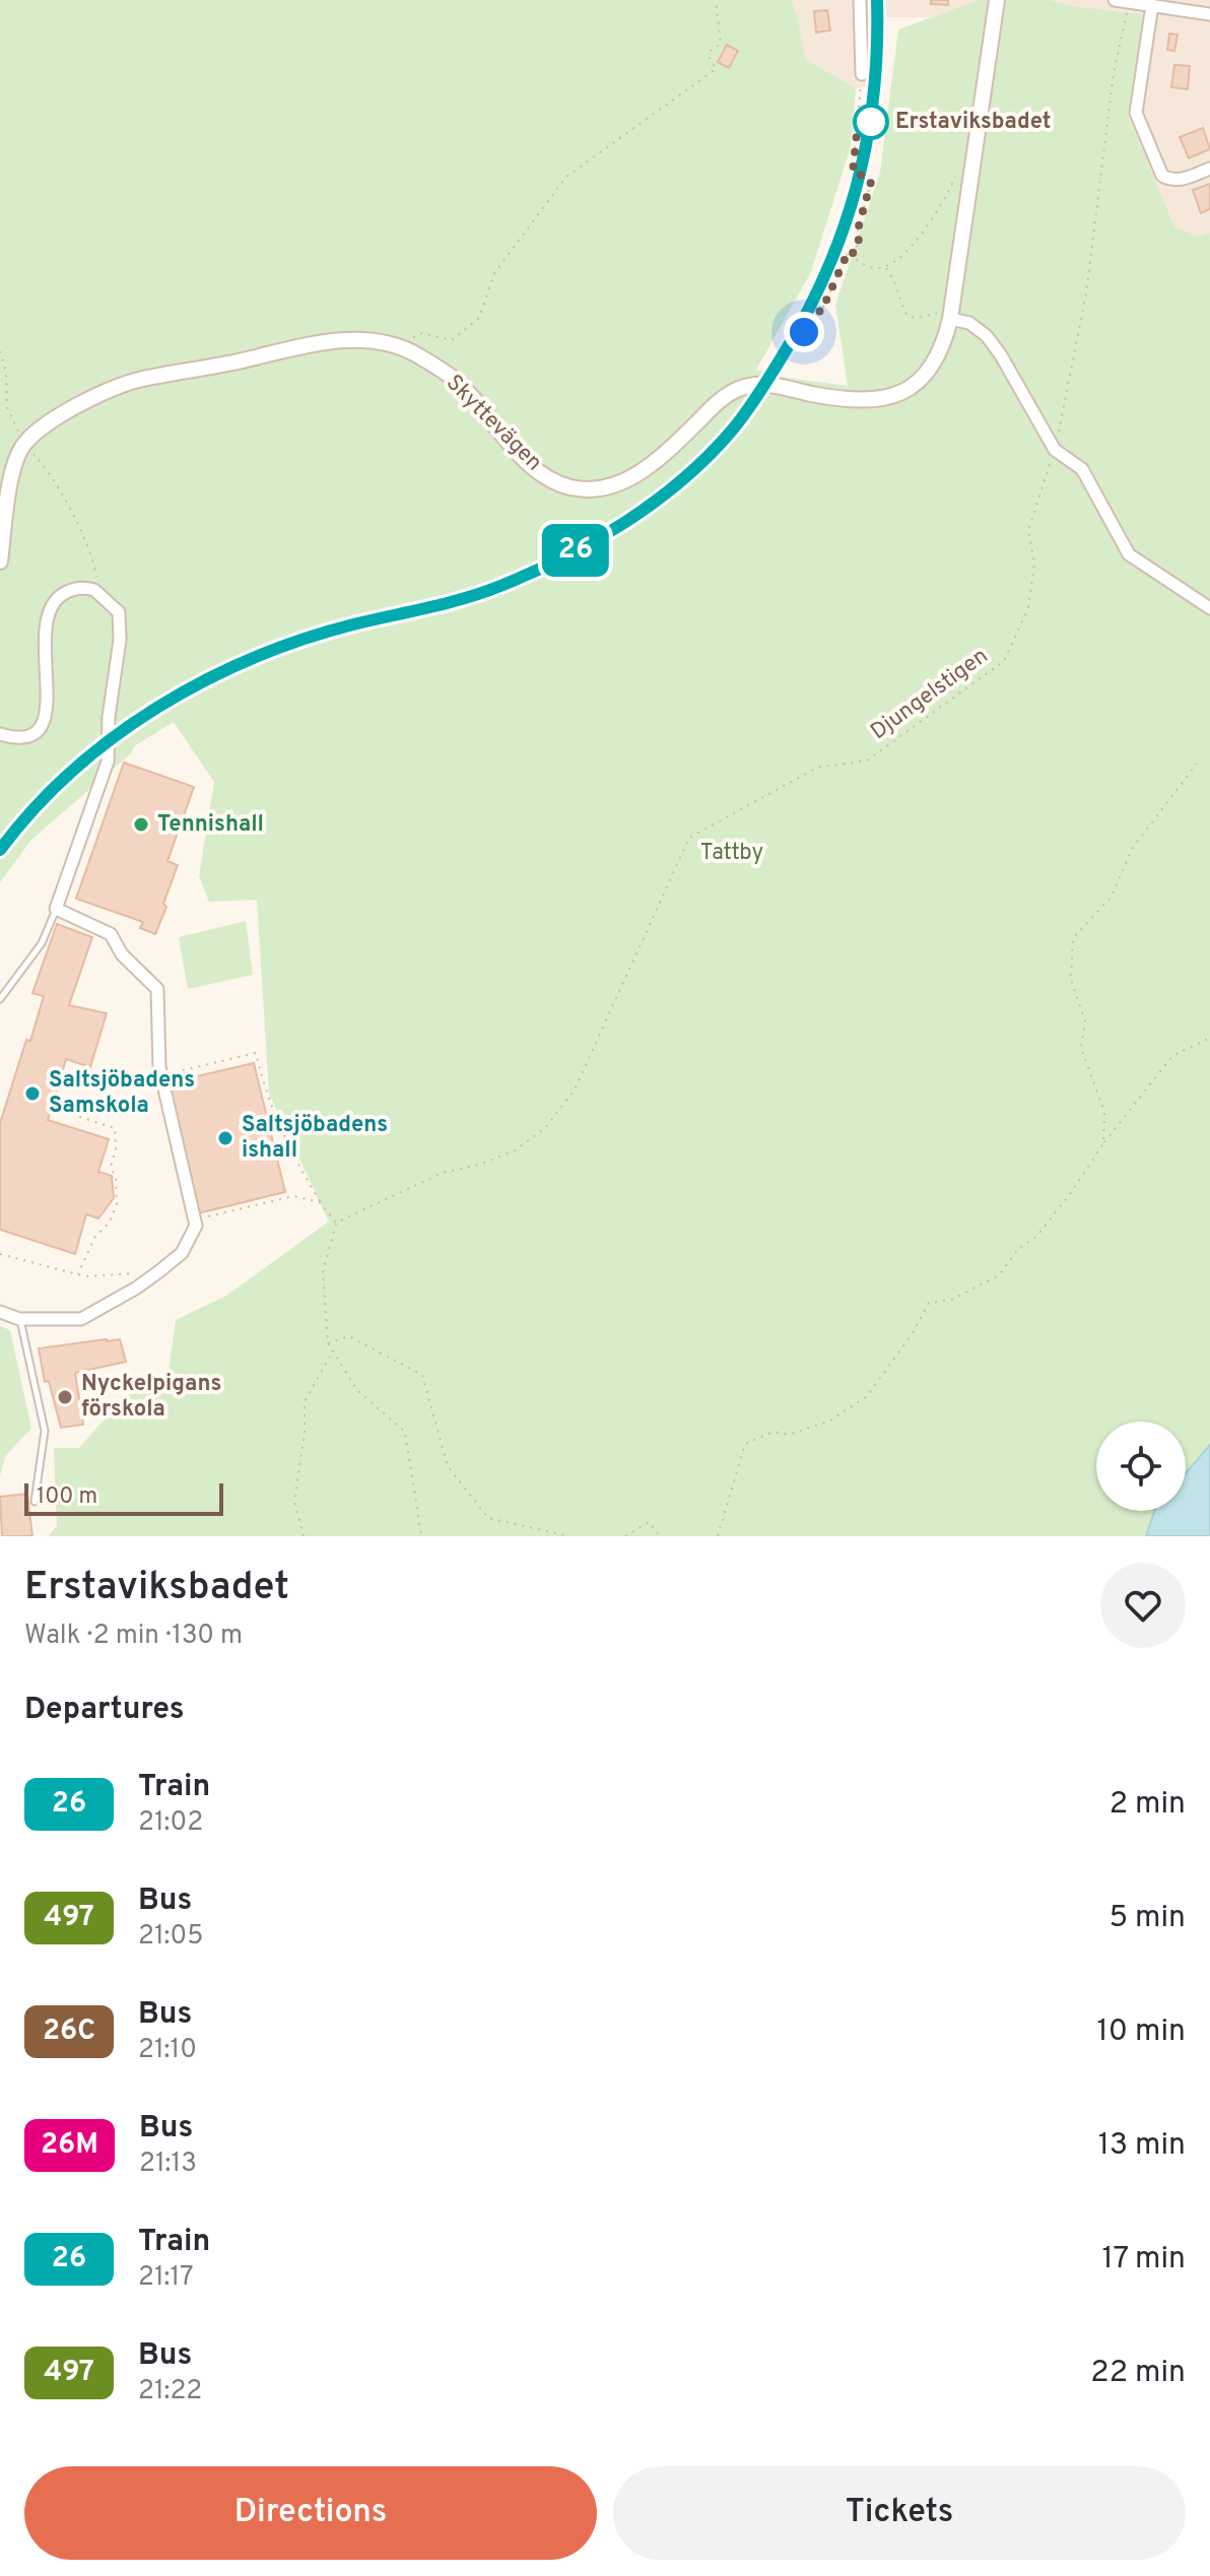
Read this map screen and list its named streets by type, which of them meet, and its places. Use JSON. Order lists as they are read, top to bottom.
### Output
{
  "streets": {
    "street": ["Skyttevägen"],
    "path": ["Djungelstigen"]
  },
  "parks": ["Tattby"],
  "places": [
    "Erstaviksbadet",
    "Tennishall",
    "Saltsjöbadens Samskola",
    "Saltsjöbadens ishall",
    "Nyckelpigans förskola"
  ],
  "scale_bar": "100 m",
  "page": {
    "on_map": "26",
    "scale": "100 m",
    "heading": [
      ["Erstaviksbadet", "Walk · 2 min · 130 m"],
      "Departures"
    ],
    "list": [
      {
        "mark": "26",
        "name": "Train",
        "note": "21:02",
        "value": "2 min"
      },
      {
        "mark": "497",
        "name": "Bus",
        "note": "21:05",
        "value": "5 min"
      },
      {
        "mark": "26C",
        "name": "Bus",
        "note": "21:10",
        "value": "10 min"
      },
      {
        "mark": "26M",
        "name": "Bus",
        "note": "21:13",
        "value": "13 min"
      },
      {
        "mark": "26",
        "name": "Train",
        "note": "21:17",
        "value": "17 min"
      },
      {
        "mark": "497",
        "name": "Bus",
        "note": "21:22",
        "value": "22 min"
      }
    ],
    "buttons": ["Directions", "Tickets"]
  }
}
